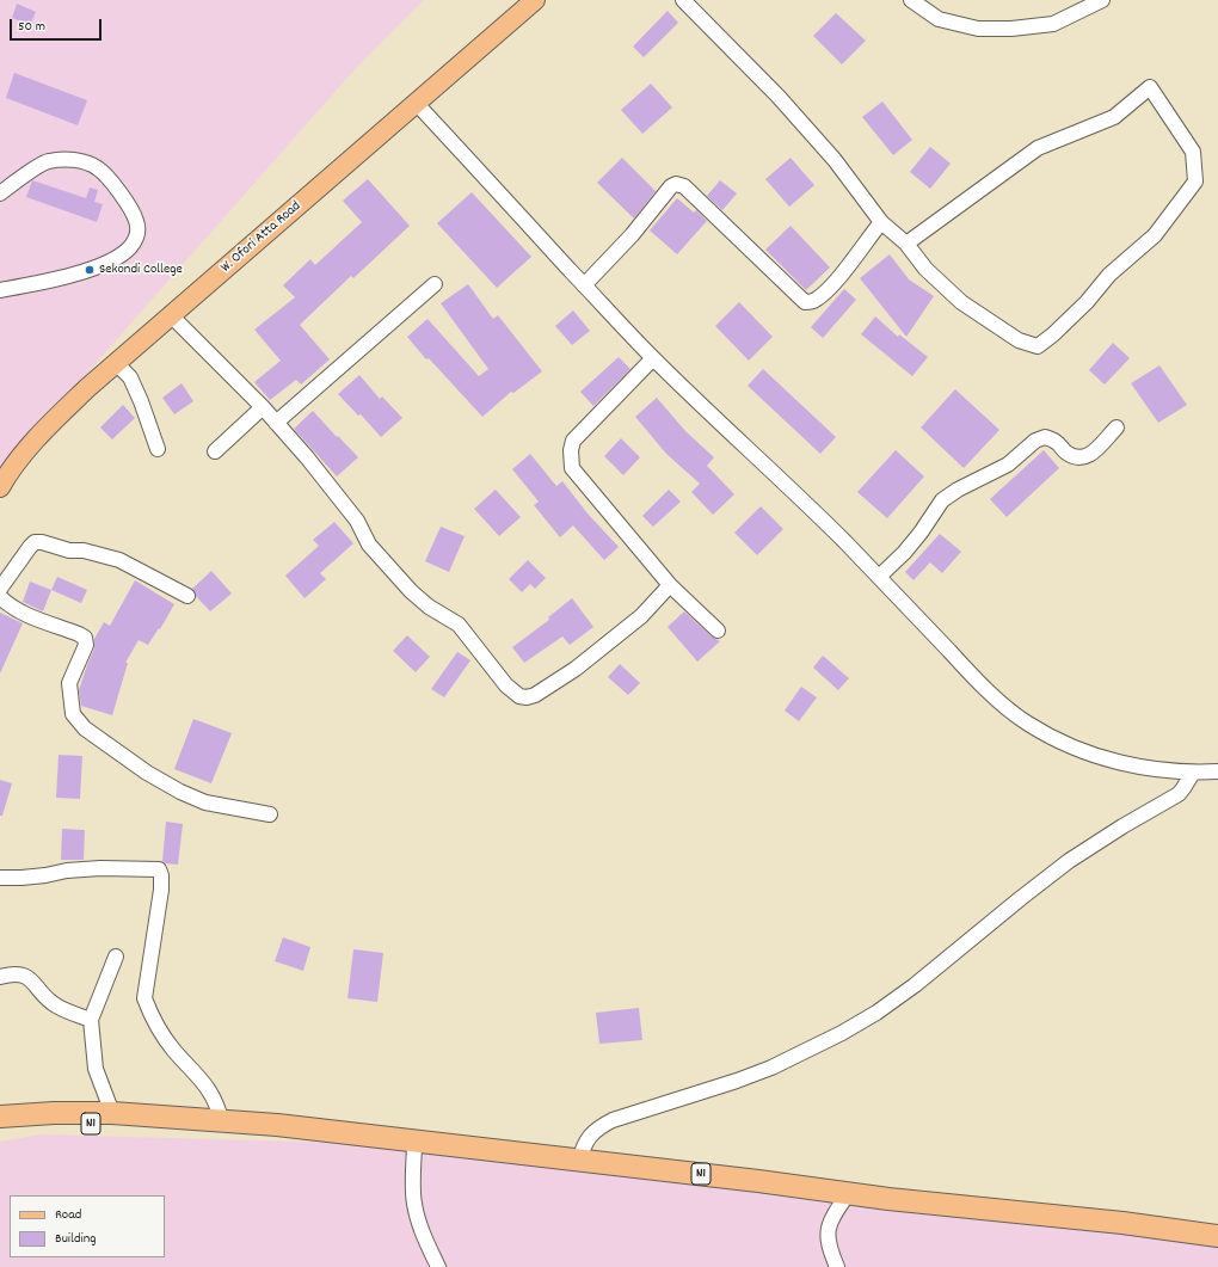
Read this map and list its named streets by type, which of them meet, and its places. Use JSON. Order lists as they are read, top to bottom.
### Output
{
  "streets": {
    "highway": ["N1"],
    "main road": ["W. Ofori Atta Road"]
  },
  "places": ["Sekondi College"],
  "legend": ["Road", "Building"],
  "scale_bar": "50 m"
}
